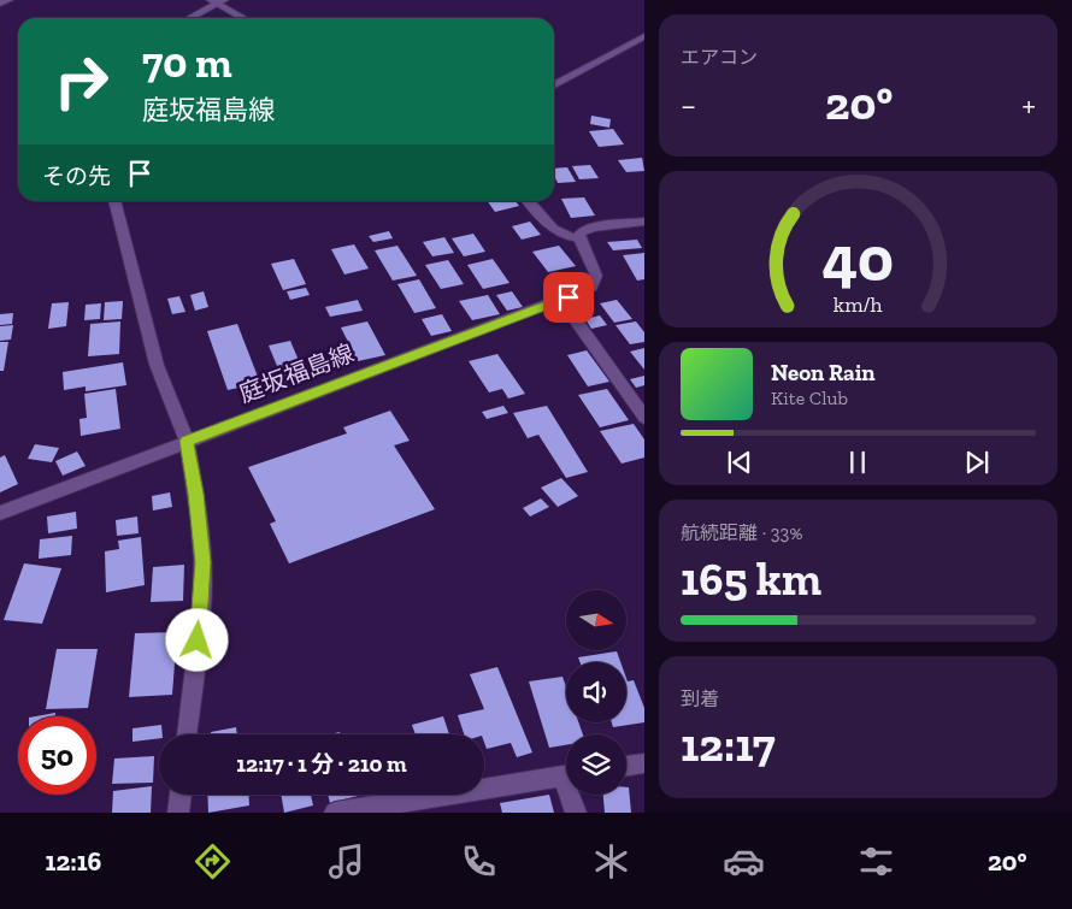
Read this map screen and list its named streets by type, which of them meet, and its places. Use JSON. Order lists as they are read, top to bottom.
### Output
{
  "streets": {
    "street": ["庭坂福島線"]
  },
  "north": "right",
  "page": {
    "tile": [
      "エアコン",
      ["航続距離 · 33%", "165 km"],
      ["到着", "12:17"]
    ],
    "turn": ["70 m", "庭坂福島線"],
    "heat": ["−", "20°", "+"],
    "then": "その先",
    "song": ["Neon Rain", "Kite Club"],
    "limit": "50",
    "trip": "12:17 · 1 分 · 210 m",
    "tabs": ["12:16", "20°"],
    "gauge": ["40", "km/h"]
  }
}
